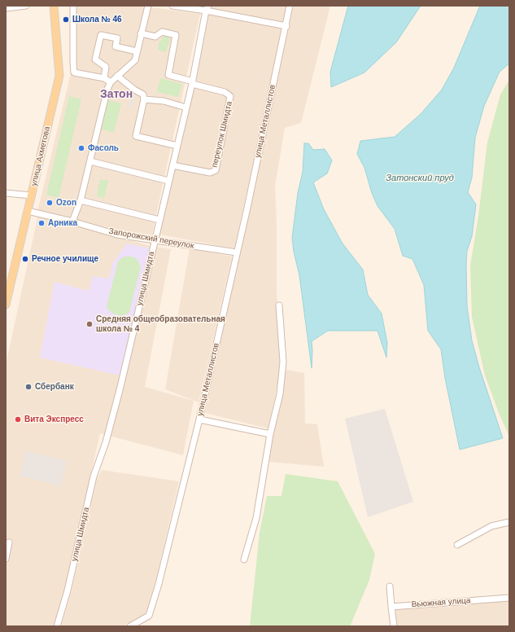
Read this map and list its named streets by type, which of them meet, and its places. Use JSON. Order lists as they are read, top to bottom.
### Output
{
  "streets": {
    "main road": ["улица Ахметова"],
    "street": [
      "улица Металлистов",
      "переулок Шмидта",
      "Запорожский переулок",
      "улица Шмидта",
      "Вьюжная улица"
    ]
  },
  "crossings": [
    ["улица Металлистов", "Запорожский переулок"],
    ["переулок Шмидта", "улица Шмидта"],
    ["улица Ахметова", "Запорожский переулок"],
    ["Запорожский переулок", "улица Шмидта"]
  ],
  "districts": ["Затон"],
  "water": ["Затонский пруд"],
  "places": [
    "Школа № 46",
    "Фасоль",
    "Ozon",
    "Арника",
    "Речное училище",
    "Средняя общеобразовательная школа № 4",
    "Сбербанк",
    "Вита Экспресс"
  ]
}
